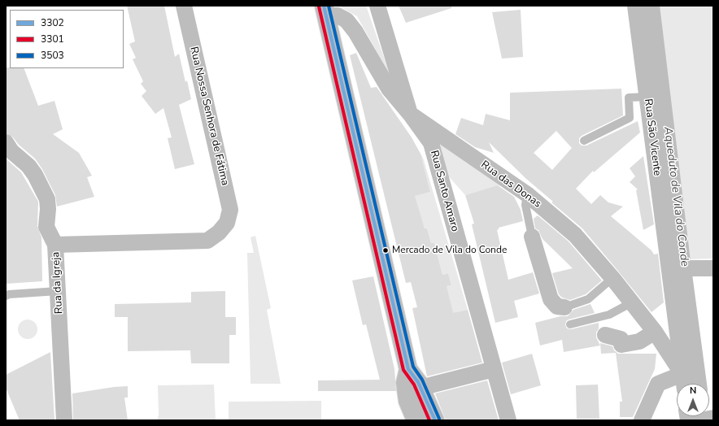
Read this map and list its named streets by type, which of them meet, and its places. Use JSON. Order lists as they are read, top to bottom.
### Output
{
  "streets": {
    "street": [
      "Rua Nossa Senhora de Fátima",
      "Rua São Vicente",
      "Rua das Donas",
      "Rua Santo Amaro",
      "Rua da Igreja"
    ]
  },
  "crossings": [
    ["Rua Nossa Senhora de Fátima", "Rua da Igreja"],
    ["Rua das Donas", "Rua Santo Amaro"]
  ],
  "water": ["Aqueduto de Vila do Conde"],
  "places": ["Mercado de Vila do Conde"],
  "lines": ["transit line 3302", "transit line 3503", "transit line 3301"],
  "legend": ["3302", "3301", "3503"],
  "north": "top"
}
